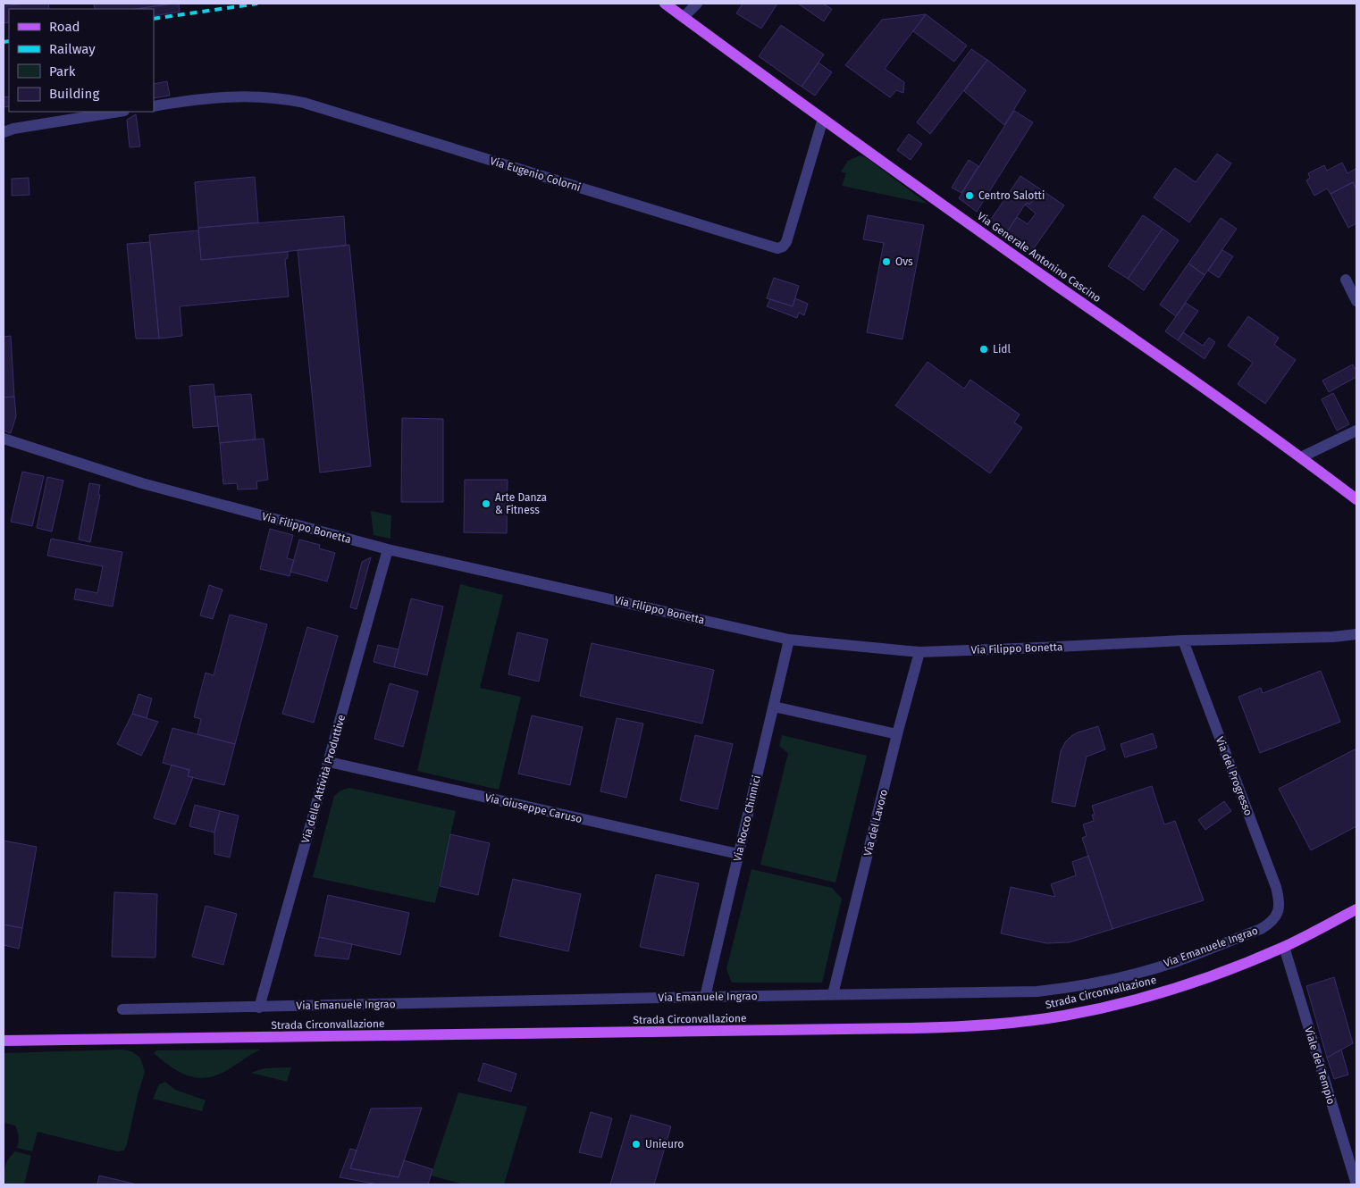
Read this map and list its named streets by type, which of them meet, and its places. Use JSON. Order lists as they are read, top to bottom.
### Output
{
  "streets": {
    "main road": ["Via Generale Antonino Cascino", "Strada Circonvallazione"],
    "street": [
      "Via Eugenio Colorni",
      "Via Filippo Bonetta",
      "Via del Progresso",
      "Via delle Attività Produttive",
      "Via Giuseppe Caruso",
      "Via Rocco Chinnici",
      "Via del Lavoro",
      "Via Emanuele Ingrao",
      "Viale del Tempio"
    ]
  },
  "crossings": [
    ["Via Eugenio Colorni", "Via Generale Antonino Cascino"],
    ["Via Filippo Bonetta", "Via del Progresso"],
    ["Via Filippo Bonetta", "Via delle Attività Produttive"],
    ["Via Filippo Bonetta", "Via Rocco Chinnici"],
    ["Via Filippo Bonetta", "Via del Lavoro"],
    ["Via del Progresso", "Via Emanuele Ingrao"],
    ["Via delle Attività Produttive", "Via Giuseppe Caruso"],
    ["Via delle Attività Produttive", "Via Emanuele Ingrao"],
    ["Via Giuseppe Caruso", "Via Rocco Chinnici"],
    ["Via Rocco Chinnici", "Via Emanuele Ingrao"],
    ["Via del Lavoro", "Via Emanuele Ingrao"],
    ["Strada Circonvallazione", "Viale del Tempio"]
  ],
  "places": [
    "Centro Salotti",
    "Ovs",
    "Lidl",
    "Arte Danza & Fitness",
    "Unieuro"
  ],
  "legend": [
    "Road",
    "Railway",
    "Park",
    "Building"
  ]
}
